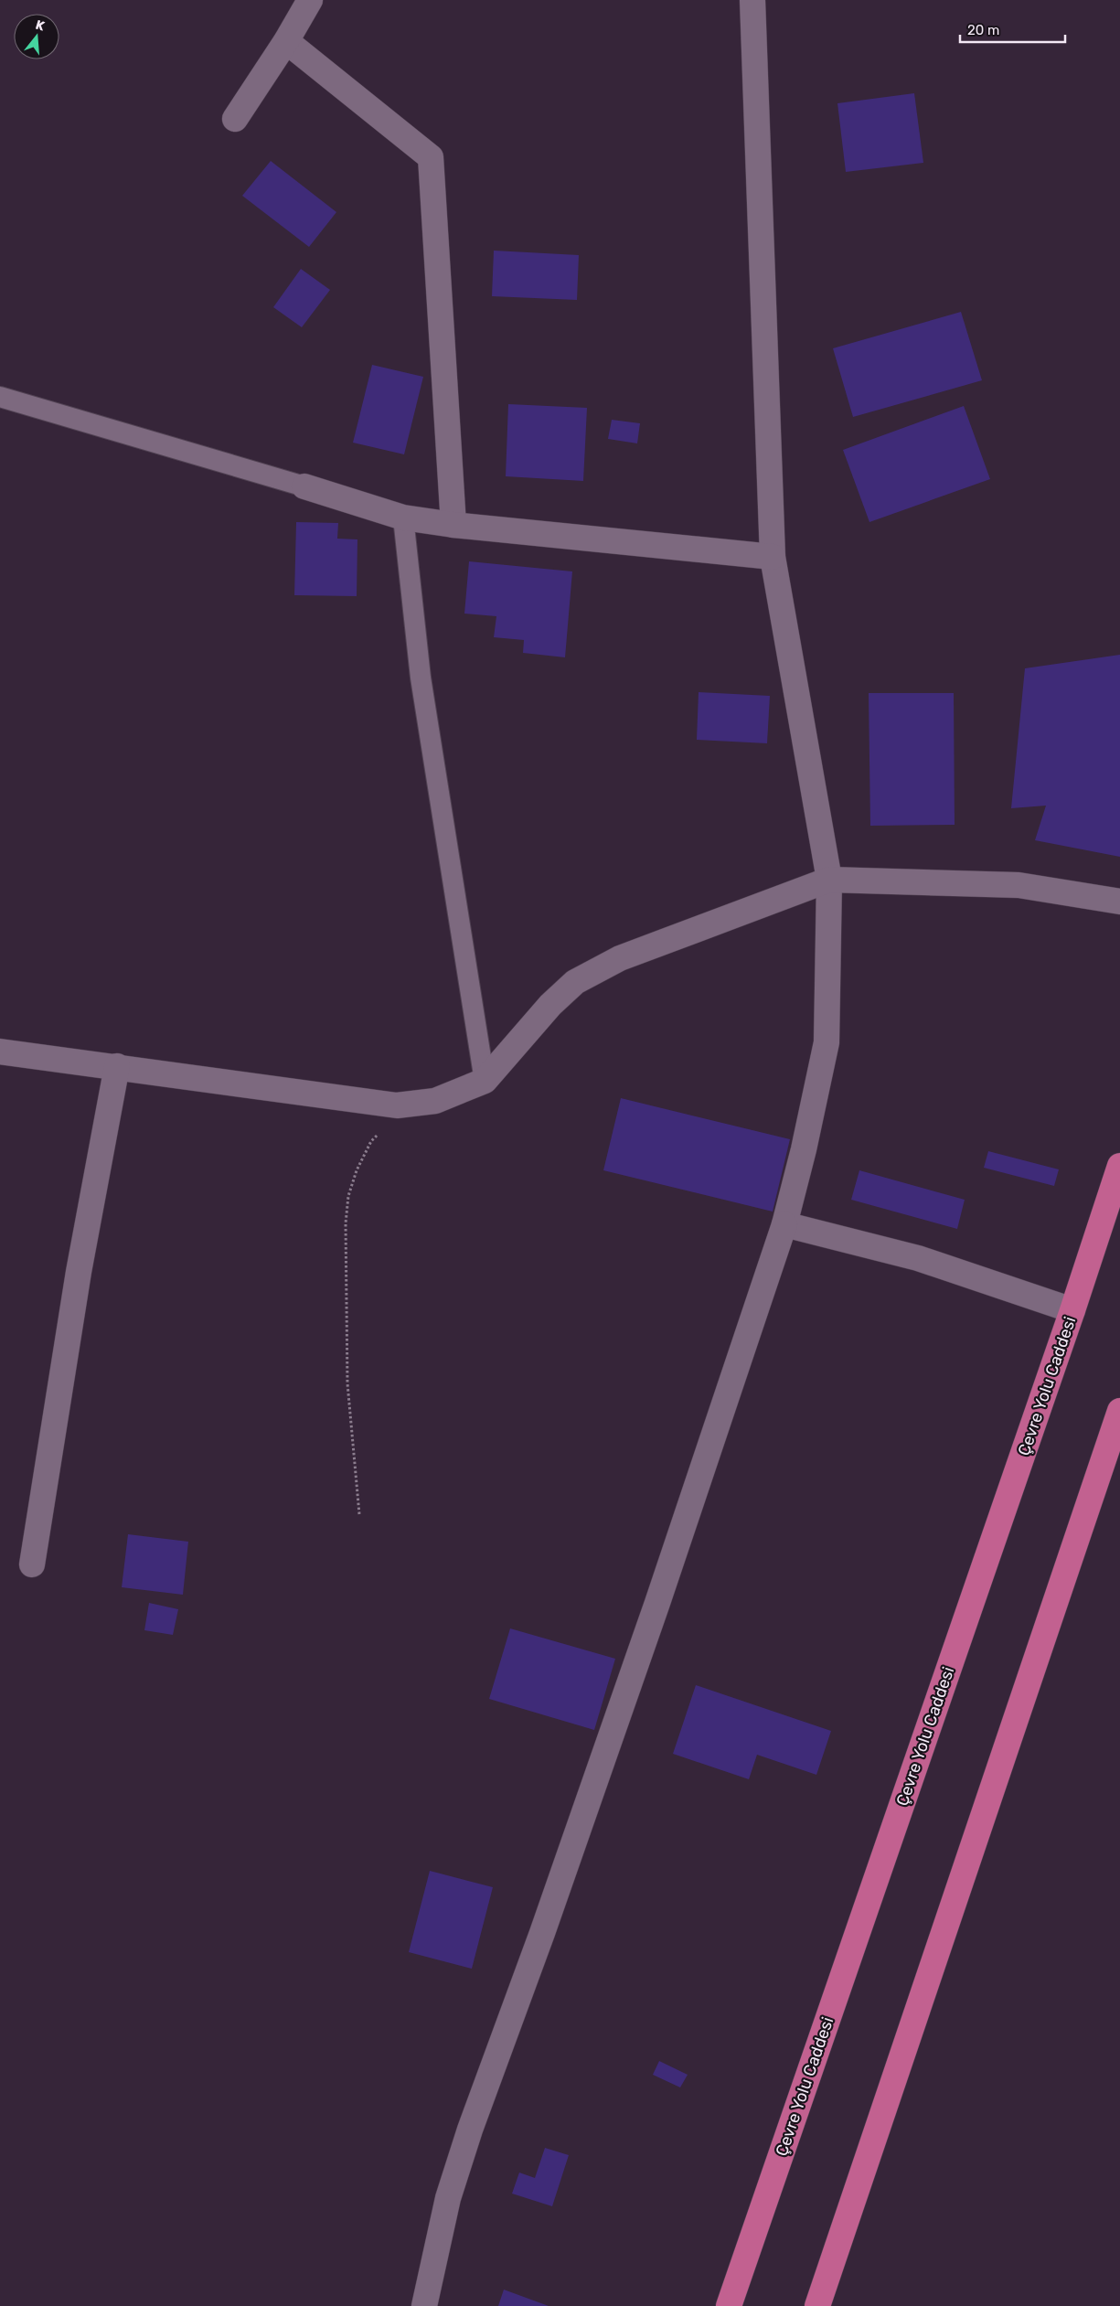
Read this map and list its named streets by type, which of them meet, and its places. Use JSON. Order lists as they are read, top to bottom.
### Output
{
  "streets": {
    "highway": ["Çevre Yolu Caddesi"]
  },
  "scale_bar": "20 m",
  "north": "top"
}
